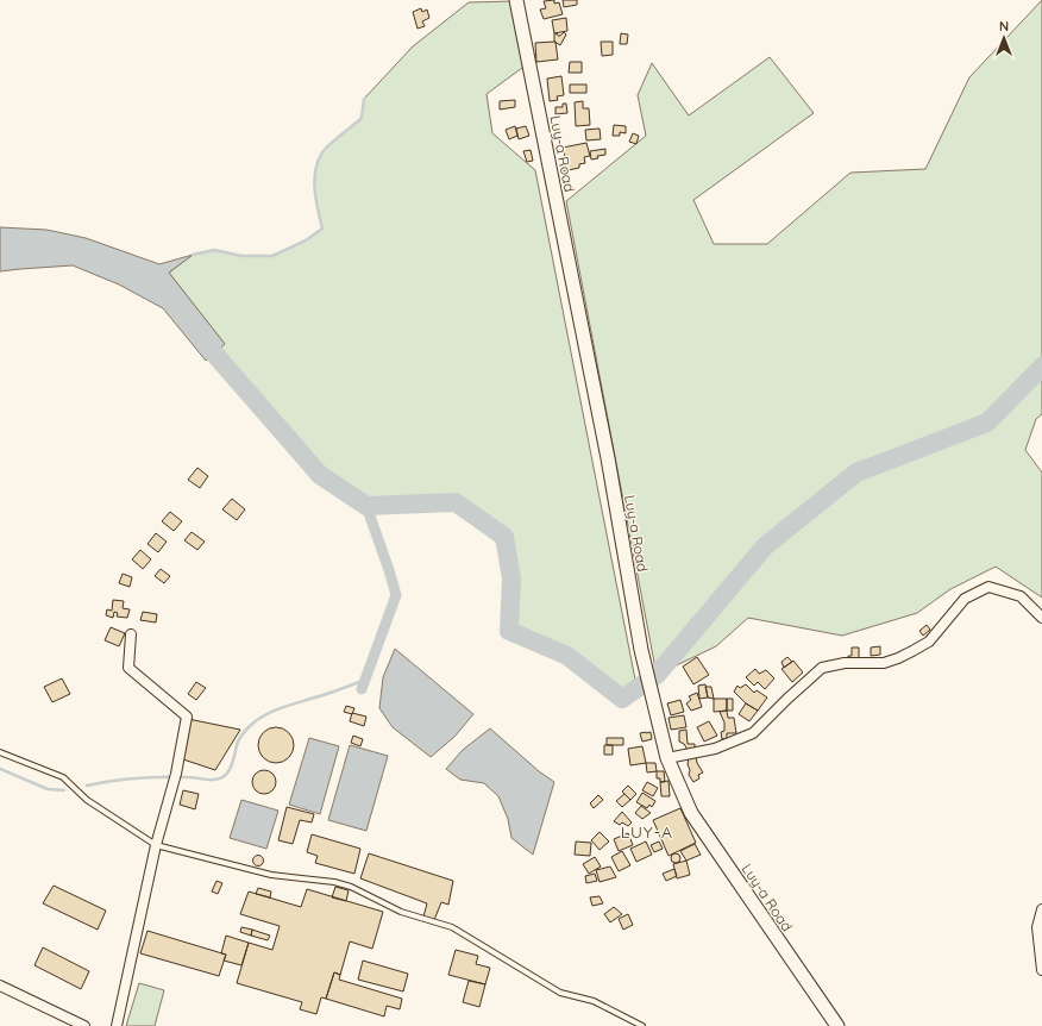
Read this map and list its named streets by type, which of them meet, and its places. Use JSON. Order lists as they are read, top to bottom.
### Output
{
  "streets": {
    "main road": ["Luy-a Road"]
  },
  "districts": ["LUY-A"],
  "north": "top"
}
